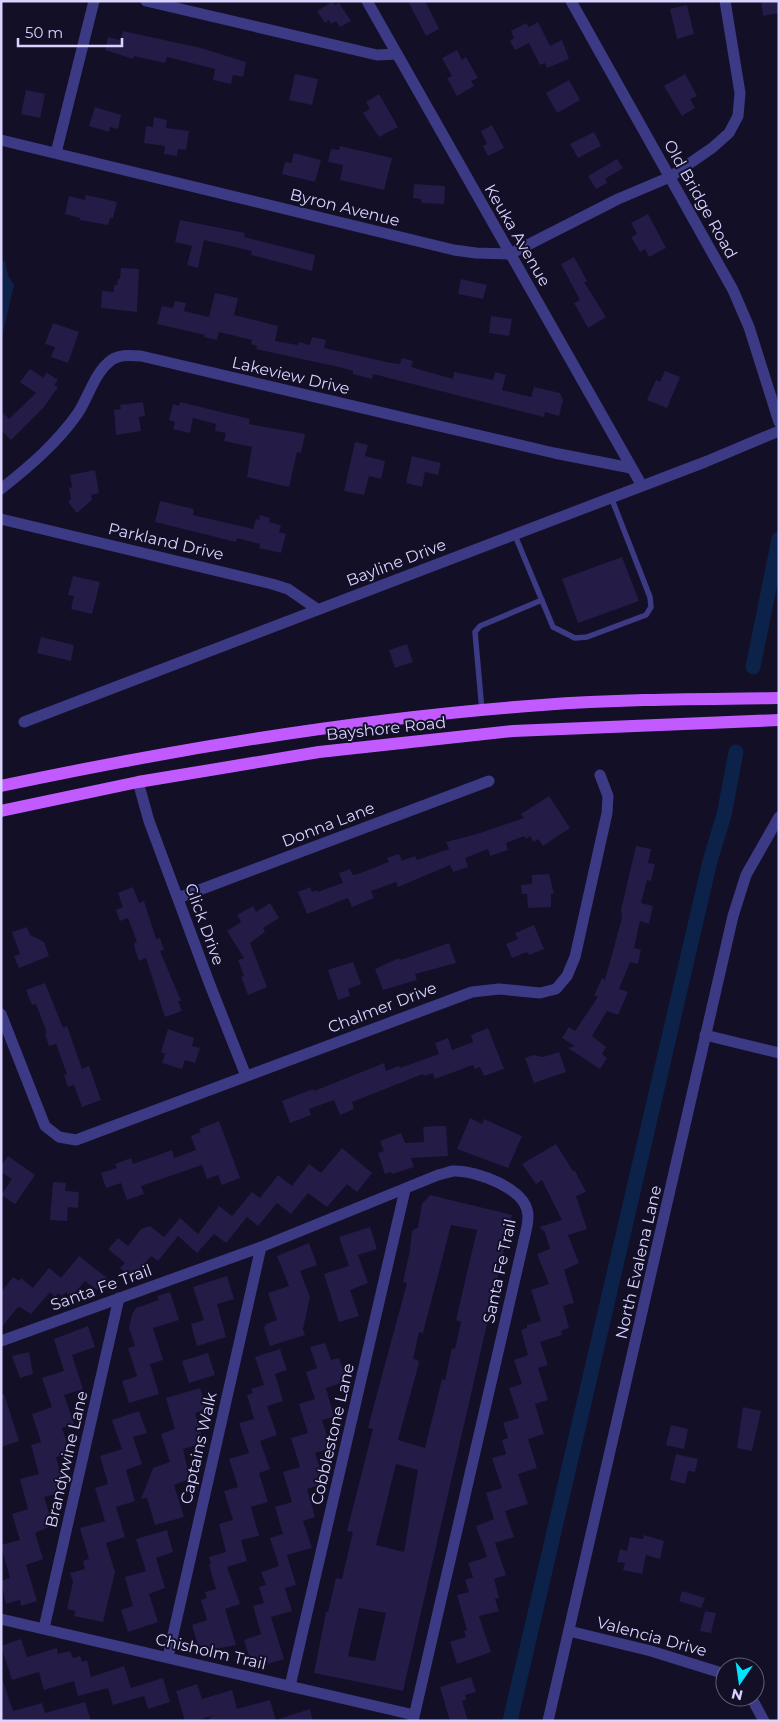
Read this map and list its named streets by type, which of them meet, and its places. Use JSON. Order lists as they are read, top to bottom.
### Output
{
  "streets": {
    "main road": ["Bayshore Road"],
    "street": [
      "Old Bridge Road",
      "Byron Avenue",
      "Keuka Avenue",
      "Lakeview Drive",
      "Parkland Drive",
      "Bayline Drive",
      "Donna Lane",
      "Glick Drive",
      "Chalmer Drive",
      "North Evalena Lane",
      "Santa Fe Trail",
      "Cobblestone Lane",
      "Captains Walk",
      "Brandywine Lane",
      "Valencia Drive",
      "Chisholm Trail"
    ]
  },
  "crossings": [
    ["Old Bridge Road", "Byron Avenue"],
    ["Byron Avenue", "Keuka Avenue"],
    ["Keuka Avenue", "Lakeview Drive"],
    ["Keuka Avenue", "Bayline Drive"],
    ["Parkland Drive", "Bayline Drive"],
    ["Bayshore Road", "Glick Drive"],
    ["Donna Lane", "Glick Drive"],
    ["Glick Drive", "Chalmer Drive"],
    ["North Evalena Lane", "Valencia Drive"],
    ["Santa Fe Trail", "Cobblestone Lane"],
    ["Santa Fe Trail", "Captains Walk"],
    ["Santa Fe Trail", "Brandywine Lane"],
    ["Santa Fe Trail", "Chisholm Trail"],
    ["Cobblestone Lane", "Chisholm Trail"],
    ["Captains Walk", "Chisholm Trail"],
    ["Brandywine Lane", "Chisholm Trail"]
  ],
  "scale_bar": "50 m",
  "north": "bottom"
}
